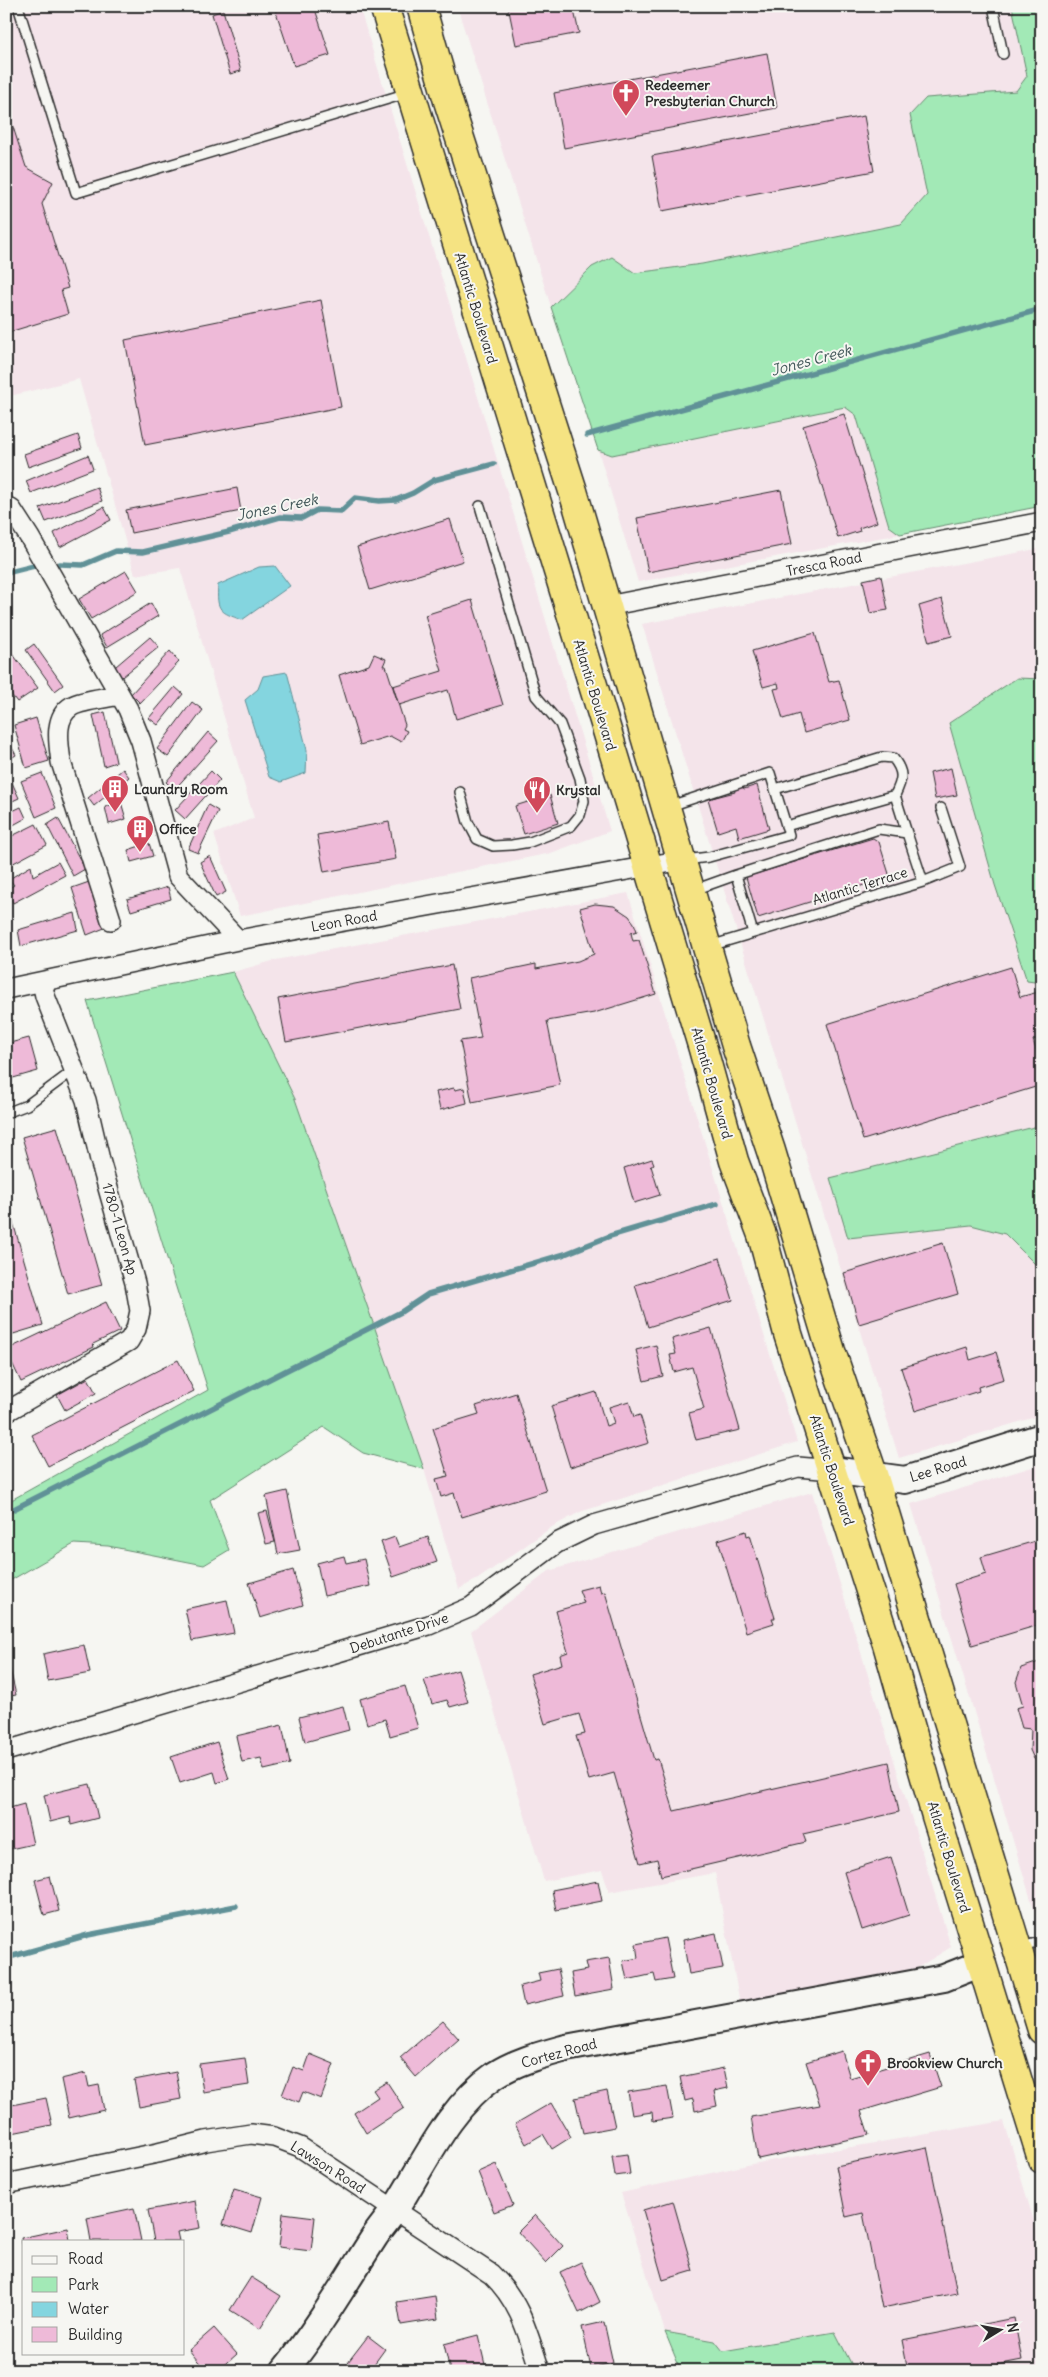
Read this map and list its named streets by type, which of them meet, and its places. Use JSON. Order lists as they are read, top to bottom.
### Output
{
  "streets": {
    "highway": ["Atlantic Boulevard"],
    "street": [
      "Tresca Road",
      "Leon Road",
      "1780-1 Leon Ap",
      "Lee Road",
      "Debutante Drive",
      "Cortez Road",
      "Lawson Road"
    ],
    "lane": ["Atlantic Terrace"]
  },
  "crossings": [
    ["Atlantic Boulevard", "Leon Road"],
    ["Atlantic Boulevard", "Lee Road"],
    ["Atlantic Boulevard", "Debutante Drive"],
    ["Atlantic Boulevard", "Cortez Road"],
    ["Leon Road", "1780-1 Leon Ap"],
    ["Lee Road", "Debutante Drive"],
    ["Cortez Road", "Lawson Road"]
  ],
  "water": ["Jones Creek"],
  "places": {
    "church": ["Redeemer Presbyterian Church", "Brookview Church"],
    "building": ["Laundry Room", "Office"],
    "restaurant": ["Krystal"]
  },
  "legend": [
    "Road",
    "Park",
    "Water",
    "Building"
  ],
  "north": "right"
}
